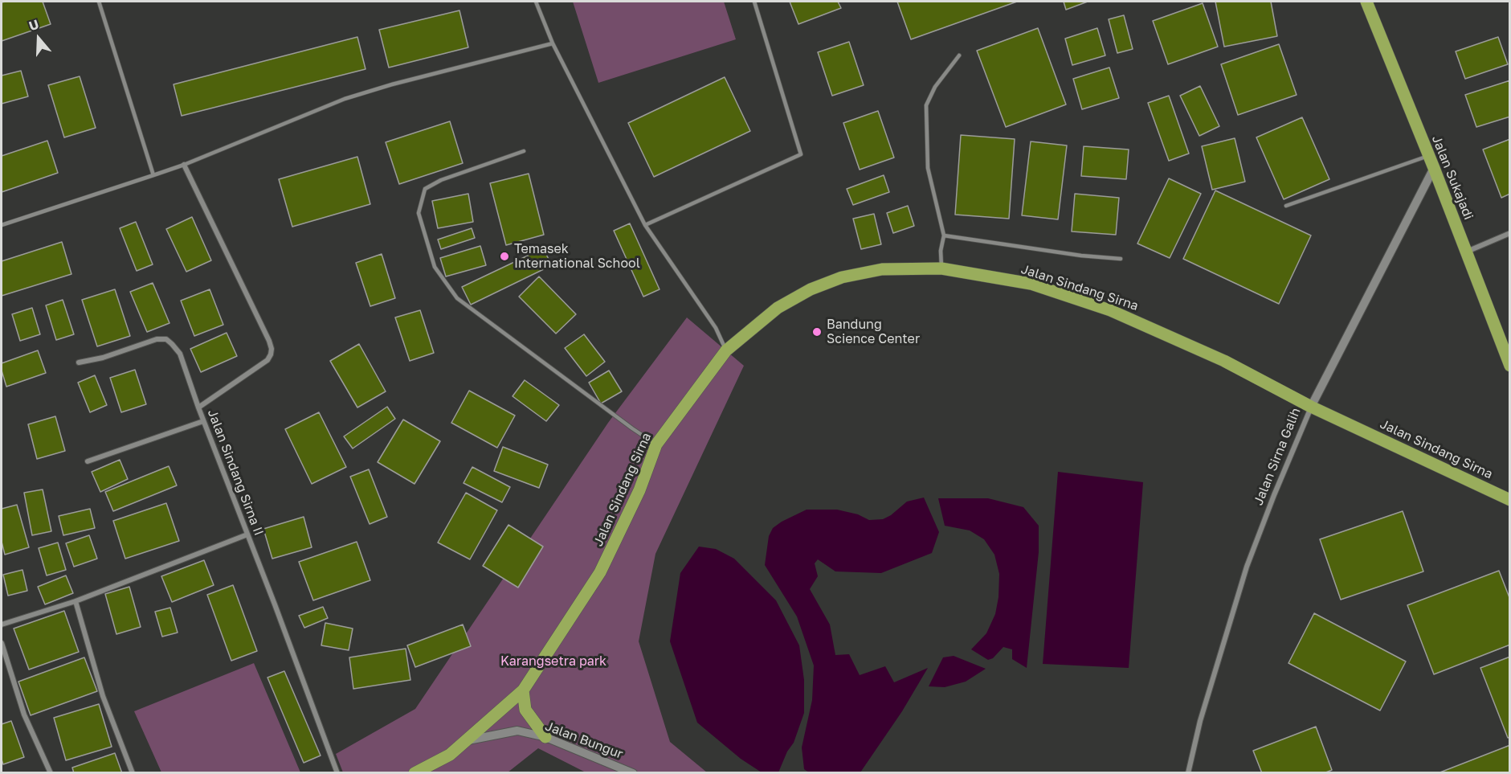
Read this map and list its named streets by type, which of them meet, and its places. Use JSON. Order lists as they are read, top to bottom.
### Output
{
  "streets": {
    "main road": ["Jalan Sukajadi", "Jalan Sindang Sirna"],
    "street": ["Jalan Sirna Galih", "Jalan Sindang Sirna II", "Jalan Bungur"]
  },
  "crossings": [
    ["Jalan Sukajadi", "Jalan Sirna Galih"],
    ["Jalan Sindang Sirna", "Jalan Sirna Galih"],
    ["Jalan Sindang Sirna", "Jalan Bungur"]
  ],
  "parks": ["Karangsetra park"],
  "places": ["Temasek International School", "Bandung Science Center"],
  "north": "top"
}
